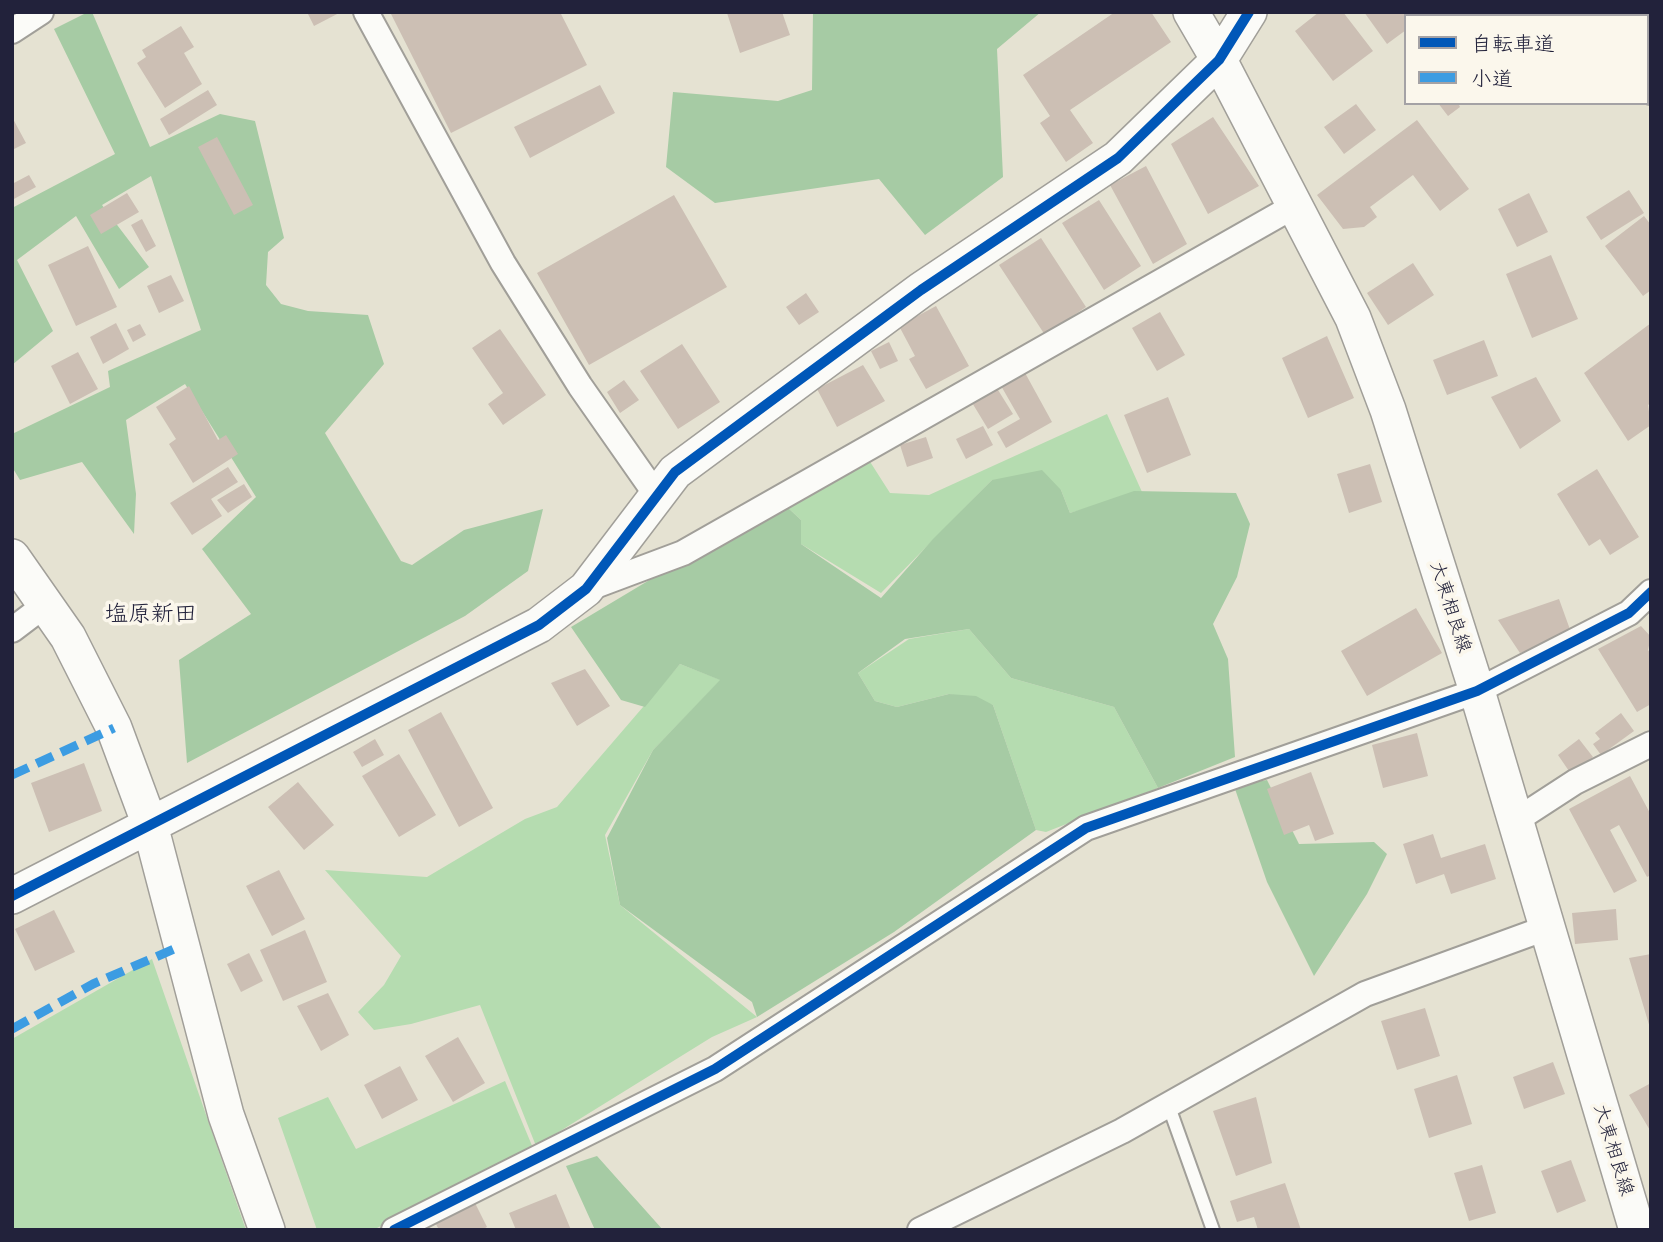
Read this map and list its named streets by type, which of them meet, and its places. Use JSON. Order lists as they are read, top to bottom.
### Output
{
  "streets": {
    "street": ["大東相良線"]
  },
  "districts": ["塩原新田"],
  "legend": ["自転車道", "小道"]
}
